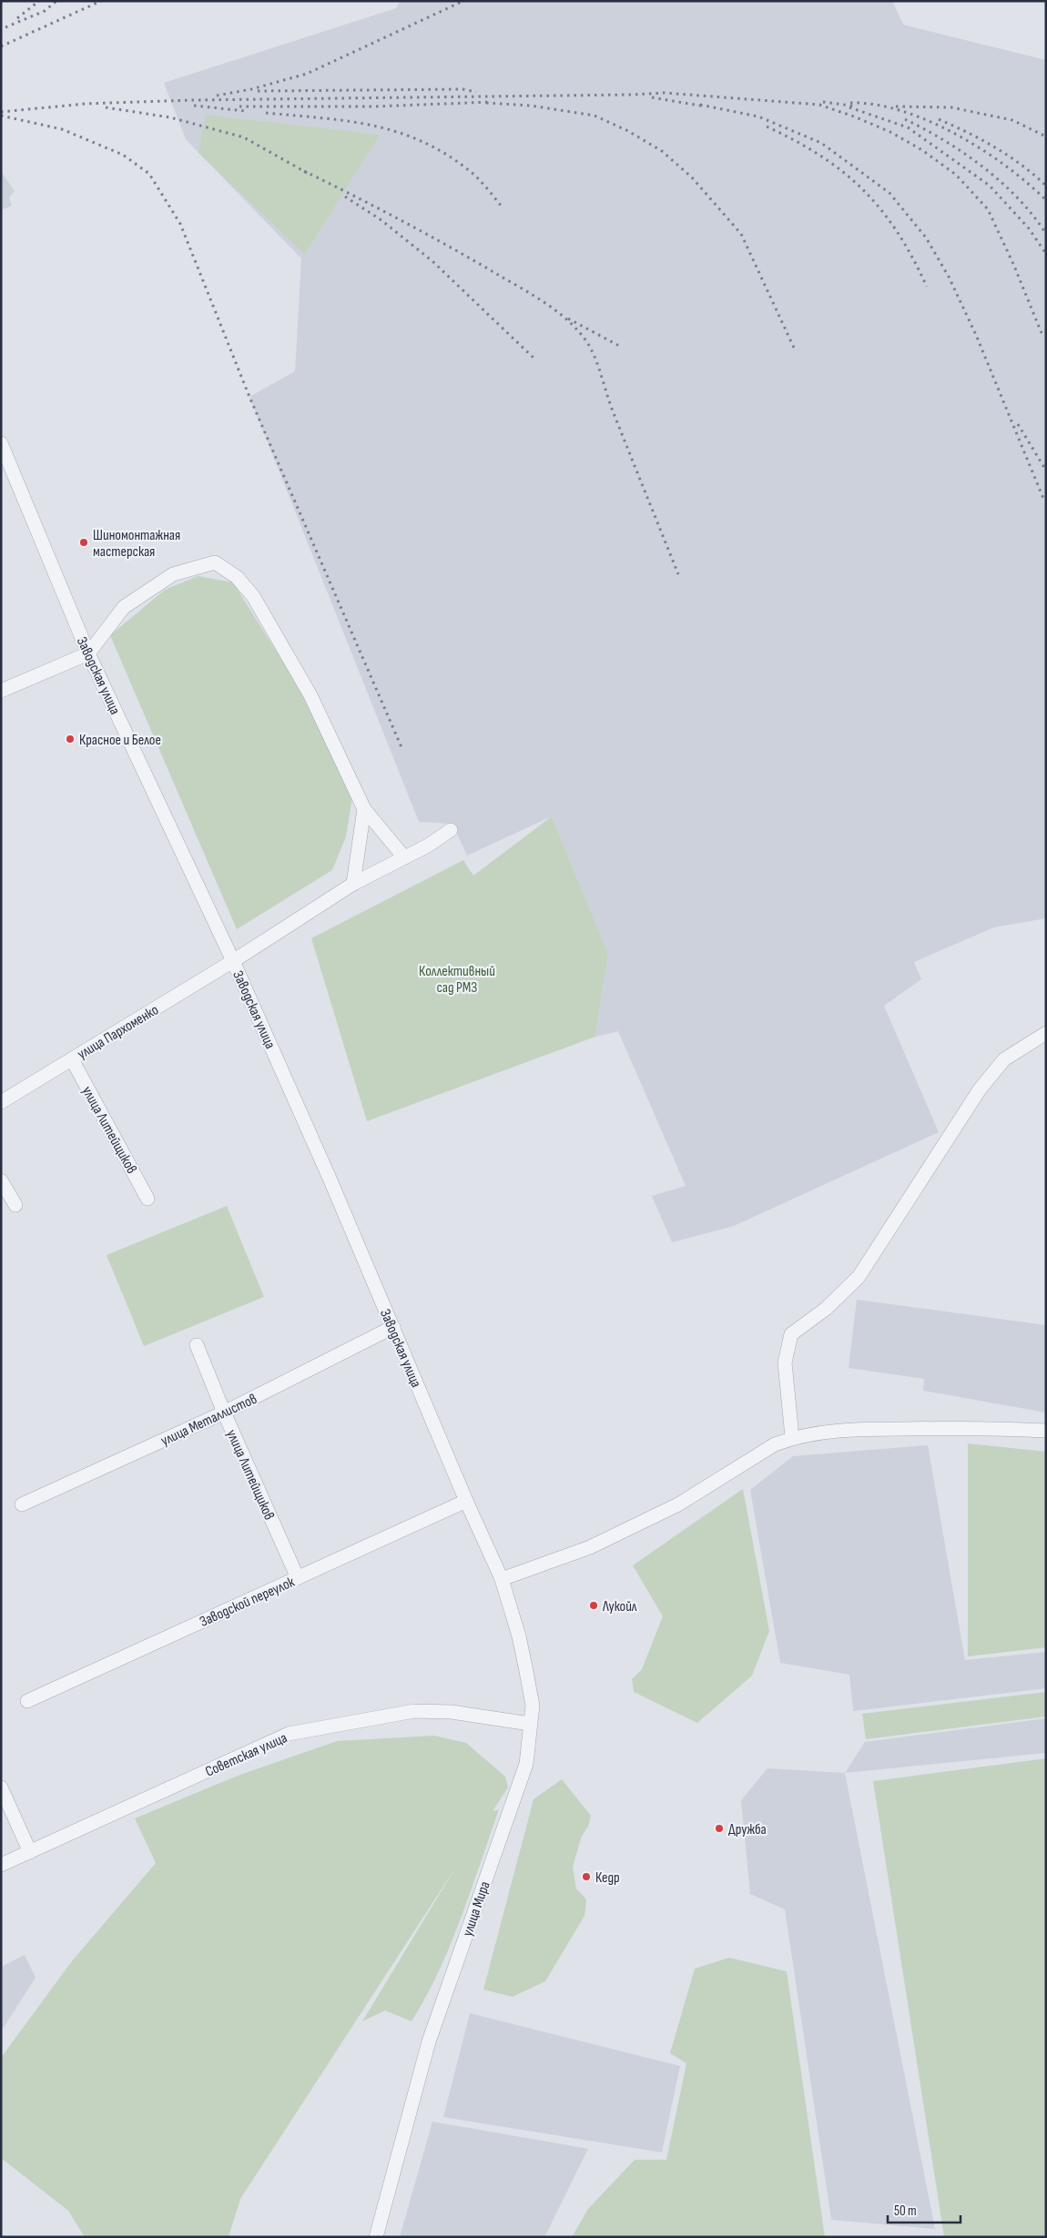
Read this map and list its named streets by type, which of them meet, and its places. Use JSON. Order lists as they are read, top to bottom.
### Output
{
  "streets": {
    "street": [
      "Заводская улица",
      "улица Пархоменко",
      "улица Литейщиков",
      "улица Металлистов",
      "Заводской переулок",
      "Советская улица",
      "улица Мира"
    ]
  },
  "crossings": [
    ["Заводская улица", "улица Пархоменко"],
    ["Заводская улица", "улица Металлистов"],
    ["Заводская улица", "Заводской переулок"],
    ["Заводская улица", "улица Мира"],
    ["улица Пархоменко", "улица Литейщиков"],
    ["улица Литейщиков", "улица Металлистов"],
    ["улица Литейщиков", "Заводской переулок"],
    ["Советская улица", "улица Мира"]
  ],
  "parks": ["Коллективный сад РМЗ"],
  "places": [
    "Шиномонтажная мастерская",
    "Красное и Белое",
    "Лукойл",
    "Дружба",
    "Кедр"
  ],
  "scale_bar": "50 m"
}
